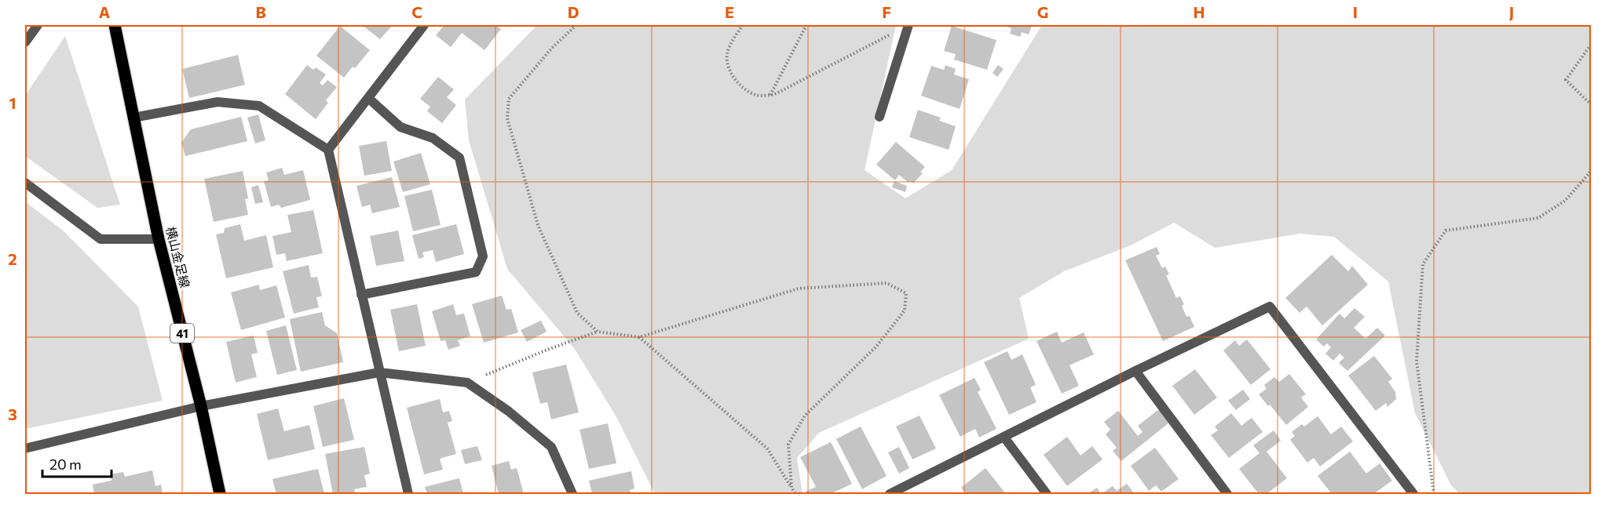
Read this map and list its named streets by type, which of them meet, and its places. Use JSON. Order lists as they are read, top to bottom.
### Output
{
  "streets": {
    "main road": ["横山金足線", "41"]
  },
  "scale_bar": "20 m",
  "grid": {
    "columns": [
      "A",
      "B",
      "C",
      "D",
      "E",
      "F",
      "G",
      "H",
      "I",
      "J"
    ],
    "rows": ["1", "2", "3"]
  }
}
